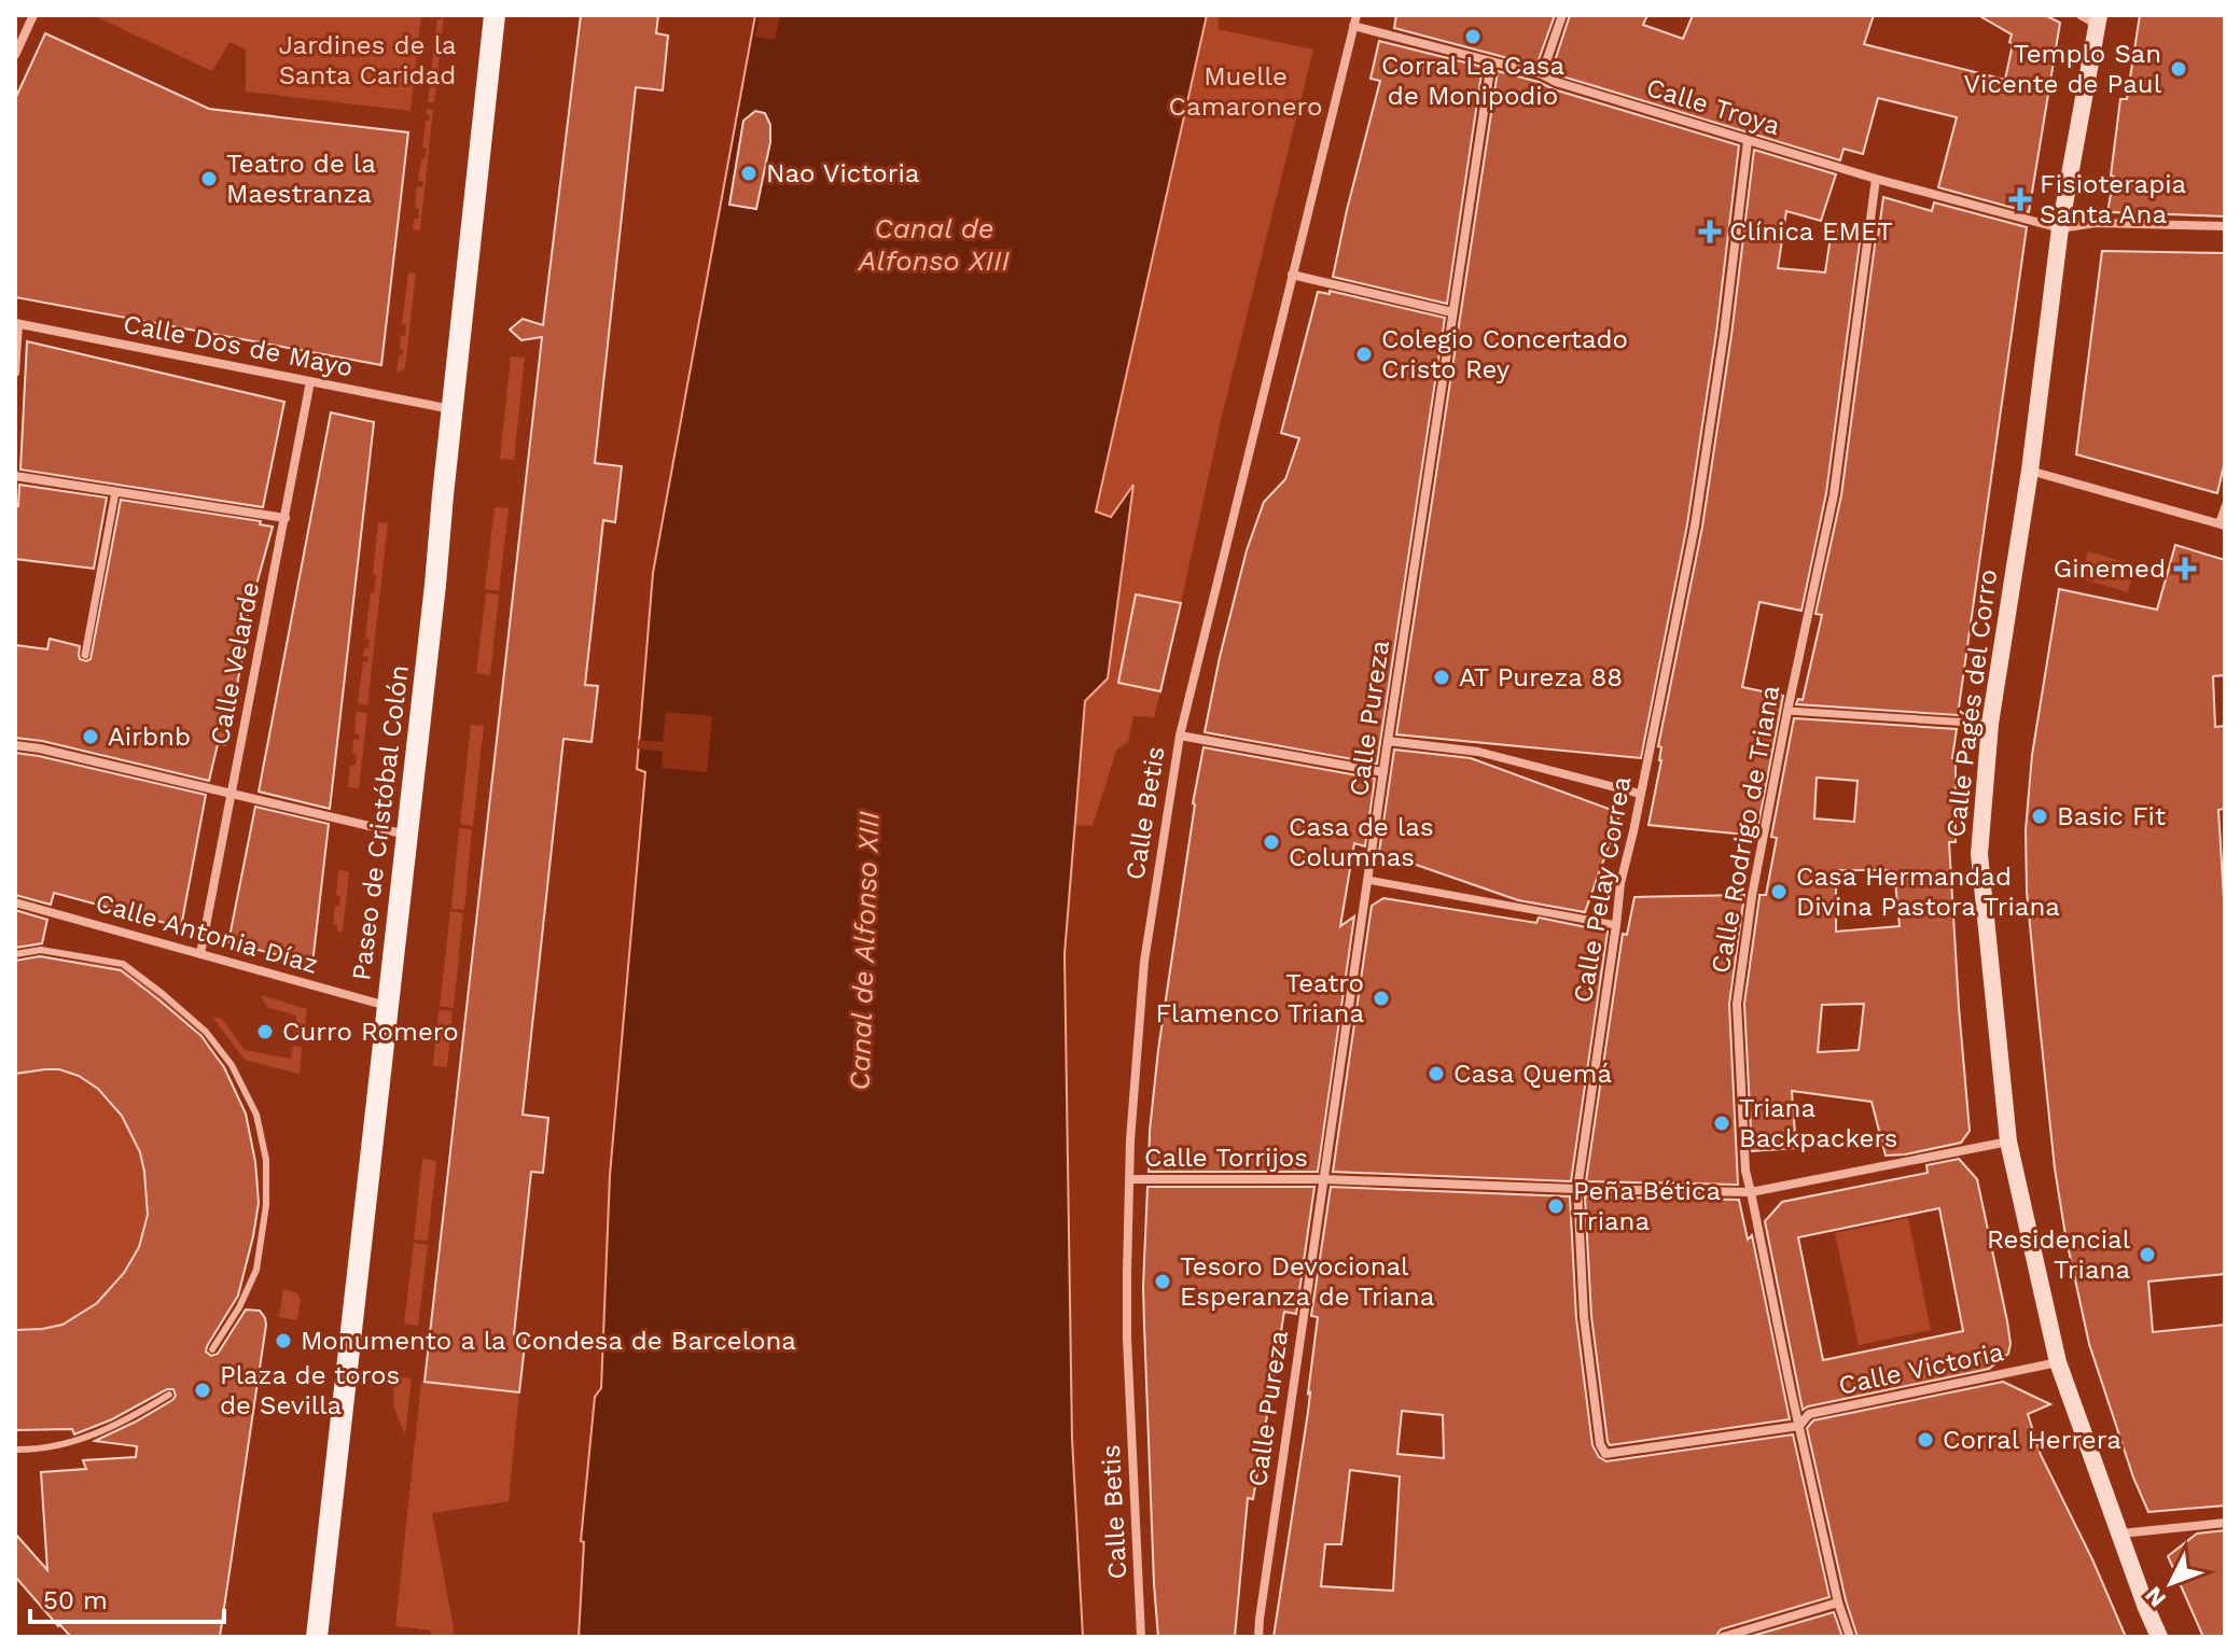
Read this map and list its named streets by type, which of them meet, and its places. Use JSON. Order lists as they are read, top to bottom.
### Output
{
  "streets": {
    "main road": ["Calle Pagés del Corro", "Paseo de Cristóbal Colón"],
    "street": [
      "Calle Troya",
      "Calle Dos de Mayo",
      "Calle Velarde",
      "Calle Pureza",
      "Calle Betis",
      "Calle Rodrigo de Triana",
      "Calle Pelay Correa",
      "Calle Antonia Díaz",
      "Calle Torrijos",
      "Calle Victoria"
    ]
  },
  "crossings": [
    ["Calle Troya", "Calle Pagés del Corro"],
    ["Calle Troya", "Calle Pureza"],
    ["Calle Troya", "Calle Betis"],
    ["Calle Troya", "Calle Rodrigo de Triana"],
    ["Calle Troya", "Calle Pelay Correa"],
    ["Calle Dos de Mayo", "Calle Velarde"],
    ["Calle Dos de Mayo", "Paseo de Cristóbal Colón"],
    ["Calle Velarde", "Calle Antonia Díaz"],
    ["Calle Pagés del Corro", "Calle Torrijos"],
    ["Calle Pagés del Corro", "Calle Victoria"],
    ["Calle Pureza", "Calle Torrijos"],
    ["Calle Betis", "Calle Torrijos"],
    ["Paseo de Cristóbal Colón", "Calle Antonia Díaz"],
    ["Calle Rodrigo de Triana", "Calle Pelay Correa"],
    ["Calle Rodrigo de Triana", "Calle Torrijos"],
    ["Calle Rodrigo de Triana", "Calle Victoria"],
    ["Calle Pelay Correa", "Calle Torrijos"],
    ["Calle Pelay Correa", "Calle Victoria"]
  ],
  "water": ["Canal de Alfonso XIII"],
  "parks": ["Jardines de la Santa Caridad", "Muelle Camaronero"],
  "places": {
    "other": [
      "Corral La Casa de Monipodio",
      "Templo San Vicente de Paul",
      "Nao Victoria",
      "Teatro de la Maestranza",
      "Colegio Concertado Cristo Rey",
      "AT Pureza 88",
      "Airbnb",
      "Basic Fit",
      "Casa de las Columnas",
      "Casa Hermandad Divina Pastora Triana",
      "Teatro Flamenco Triana",
      "Curro Romero",
      "Casa Quemá",
      "Triana Backpackers",
      "Peña Bética Triana",
      "Residencial Triana",
      "Tesoro Devocional Esperanza de Triana",
      "Monumento a la Condesa de Barcelona",
      "Plaza de toros de Sevilla",
      "Corral Herrera"
    ],
    "health": ["Fisioterapia Santa Ana", "Clínica EMET", "Ginemed"]
  },
  "scale_bar": "50 m",
  "north": "bottom left"
}
